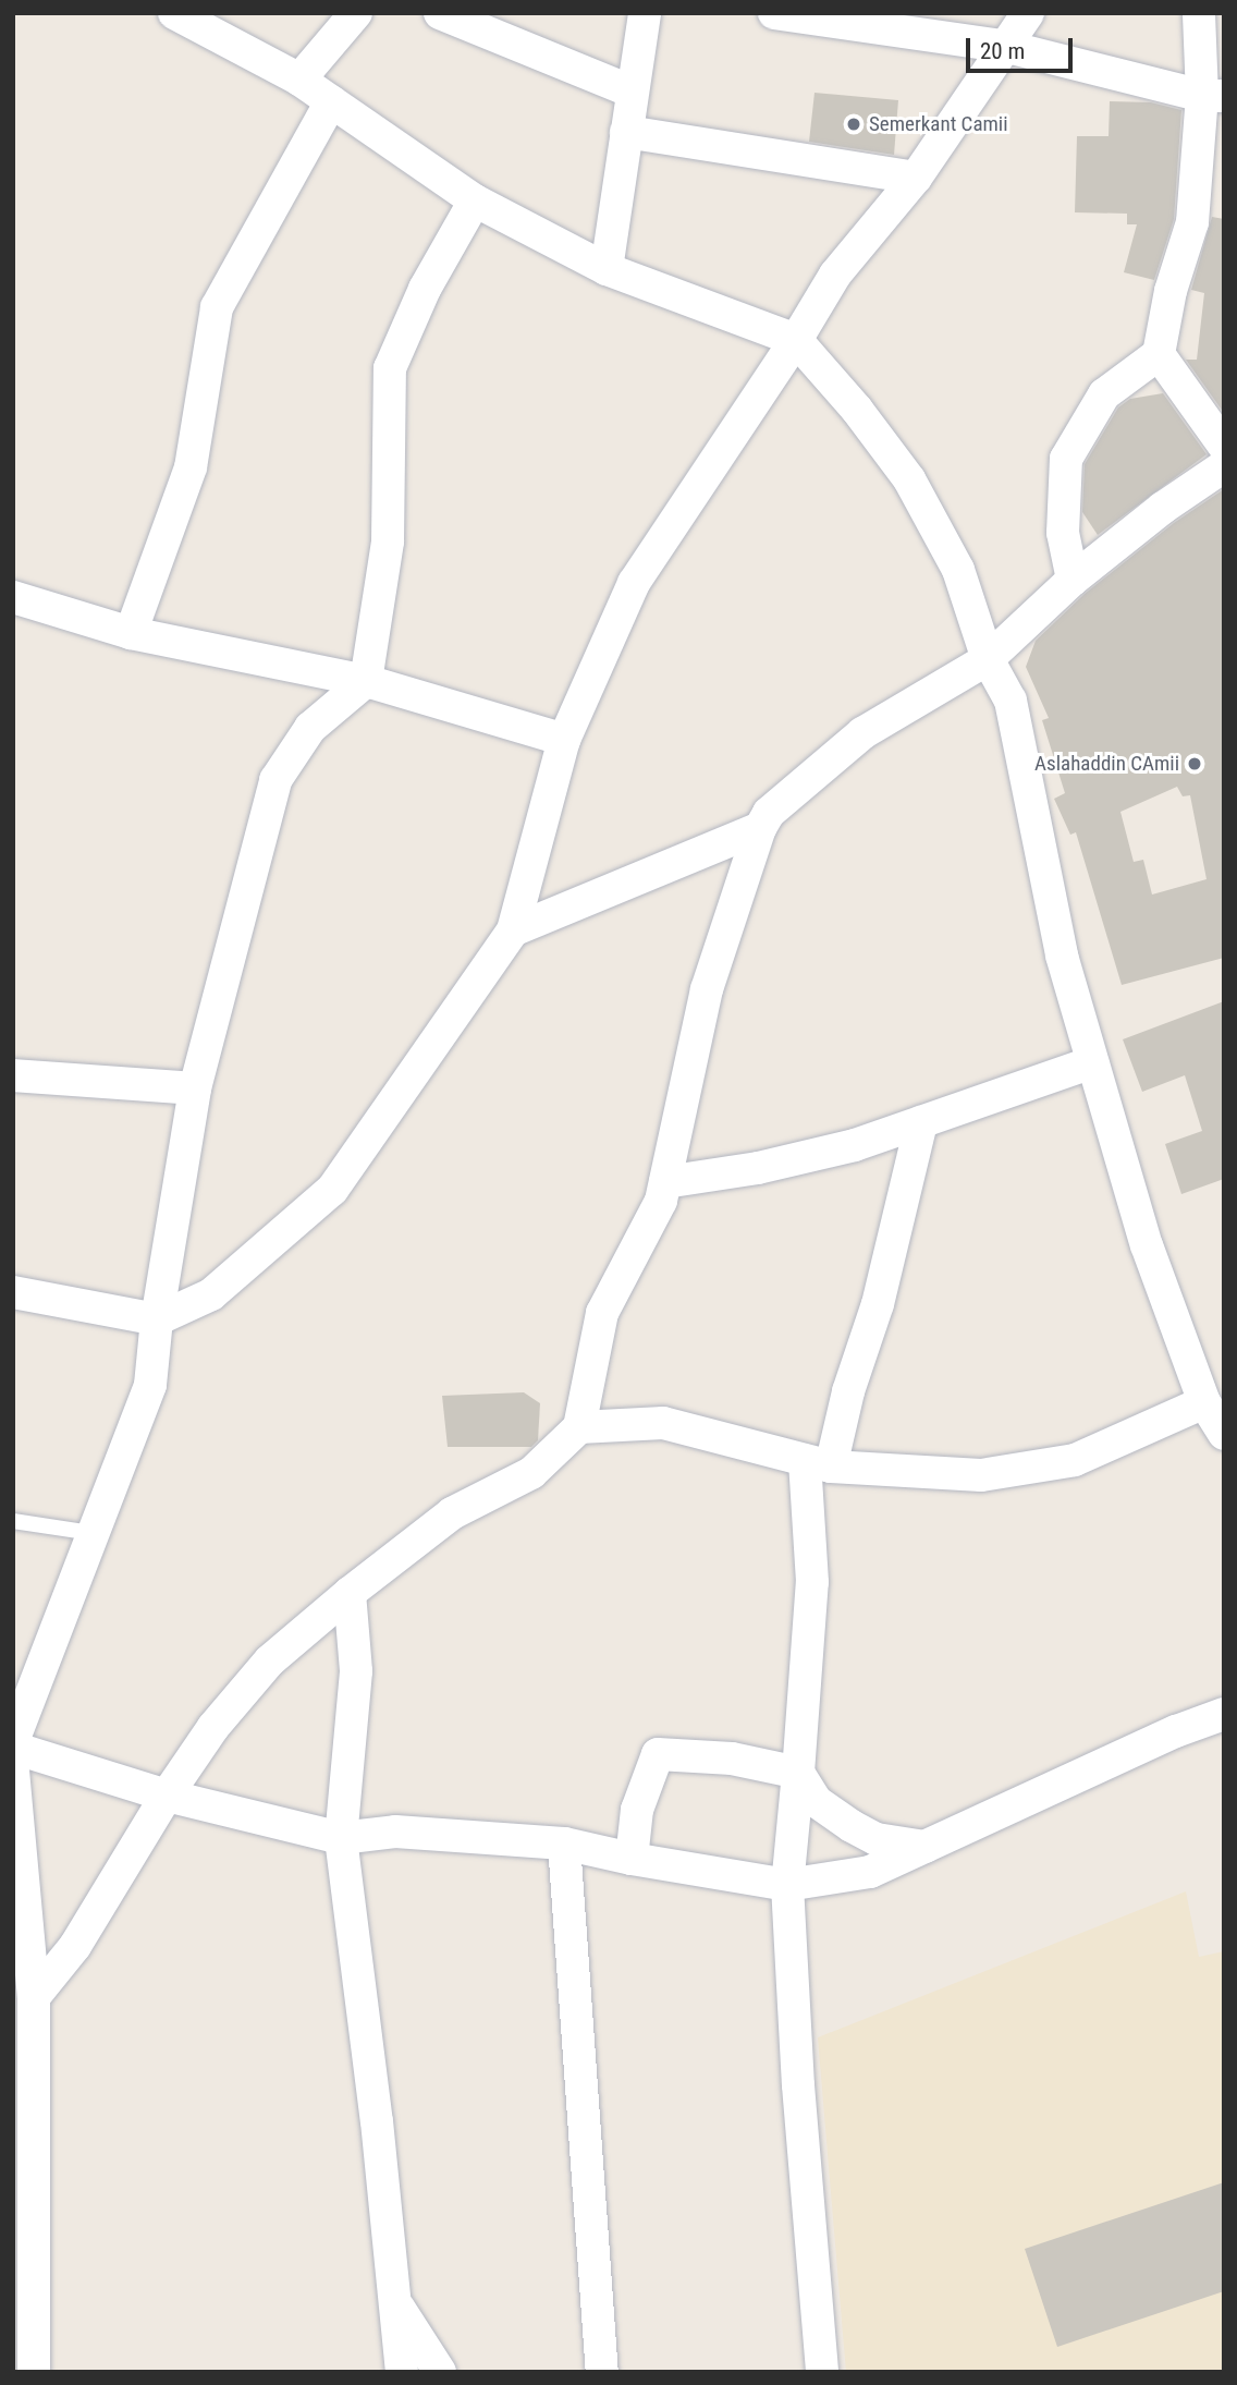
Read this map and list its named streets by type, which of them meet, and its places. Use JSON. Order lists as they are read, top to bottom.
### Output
{
  "places": ["Semerkant Camii", "Aslahaddin CAmii"],
  "scale_bar": "20 m"
}
